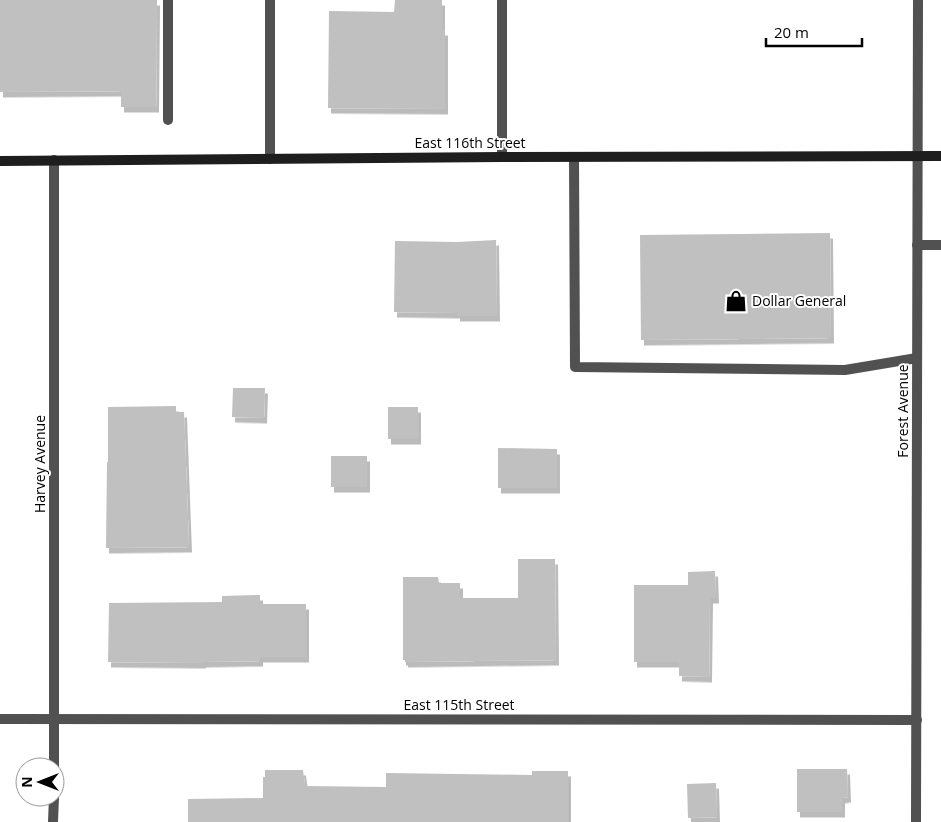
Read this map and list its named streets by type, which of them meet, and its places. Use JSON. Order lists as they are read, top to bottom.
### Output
{
  "streets": {
    "main road": ["East 116th Street"],
    "street": ["Forest Avenue", "Harvey Avenue", "East 115th Street"]
  },
  "crossings": [
    ["East 116th Street", "Forest Avenue"],
    ["East 116th Street", "Harvey Avenue"],
    ["Forest Avenue", "East 115th Street"],
    ["Harvey Avenue", "East 115th Street"]
  ],
  "places": {
    "shop": ["Dollar General"]
  },
  "scale_bar": "20 m",
  "north": "left"
}
